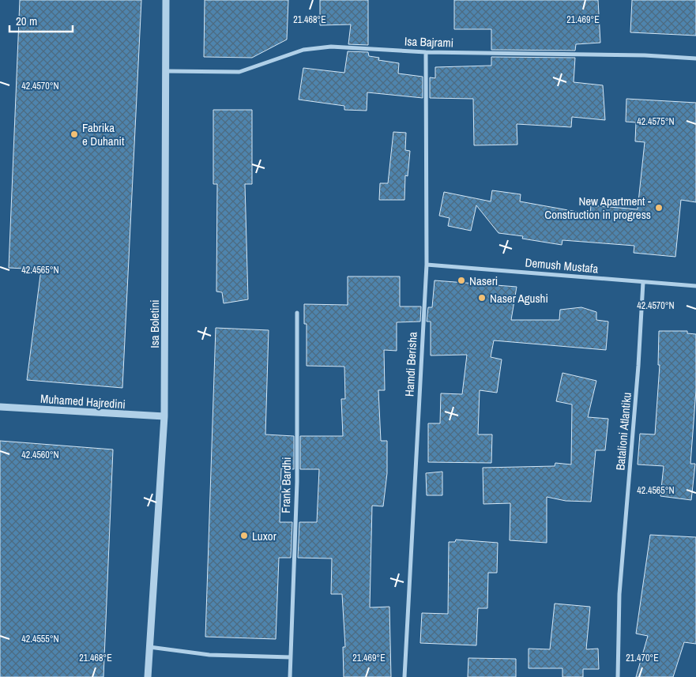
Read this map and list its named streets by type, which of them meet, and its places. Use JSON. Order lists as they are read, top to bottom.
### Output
{
  "streets": {
    "street": [
      "Isa Bajrami",
      "Demush Mustafa",
      "Isa Boletini",
      "Hamdi Berisha",
      "Muhamed Hajredini",
      "Batalioni Atlantiku",
      "Frank Bardhi"
    ]
  },
  "crossings": [
    ["Isa Bajrami", "Isa Boletini"],
    ["Isa Bajrami", "Hamdi Berisha"],
    ["Demush Mustafa", "Hamdi Berisha"],
    ["Demush Mustafa", "Batalioni Atlantiku"],
    ["Isa Boletini", "Muhamed Hajredini"]
  ],
  "places": [
    "Fabrika e Duhanit",
    "New Apartment - Construction in progress",
    "Naseri",
    "Naser Agushi",
    "Luxor"
  ],
  "scale_bar": "20 m",
  "coordinates": [
    "21.468°E",
    "21.469°E",
    "42.4570°N",
    "42.4575°N",
    "42.4565°N",
    "42.4560°N",
    "42.4555°N",
    "21.470°E"
  ]
}
